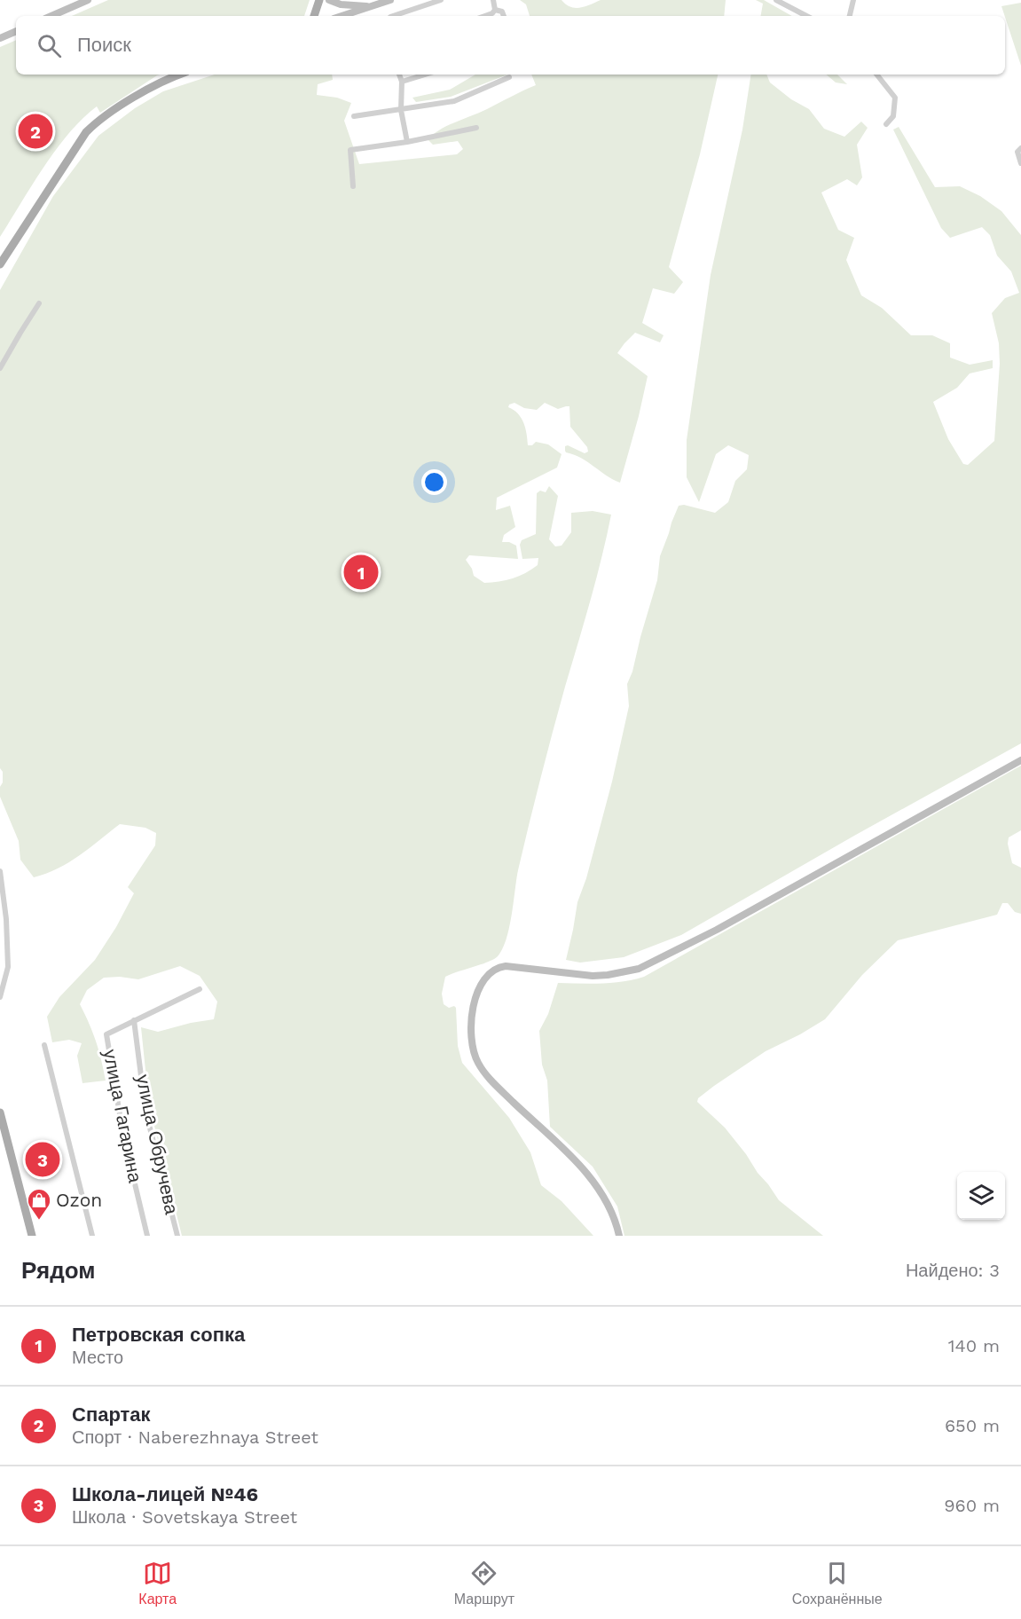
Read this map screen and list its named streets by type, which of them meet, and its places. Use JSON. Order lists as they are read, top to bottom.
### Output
{
  "streets": {
    "street": ["улица Гагарина", "улица Обручева"]
  },
  "crossings": [
    ["улица Гагарина", "улица Обручева"]
  ],
  "places": {
    "shop": ["Ozon"]
  },
  "page": {
    "search": "Поиск",
    "pins": ["2", "1", "3"],
    "heading": ["Рядом", "Найдено: 3"],
    "list": [
      {
        "mark": "1",
        "name": "Петровская сопка",
        "note": "Место",
        "value": "140 m"
      },
      {
        "mark": "2",
        "name": "Спартак",
        "note": "Спорт · Naberezhnaya Street",
        "value": "650 m"
      },
      {
        "mark": "3",
        "name": "Школа-лицей №46",
        "note": "Школа · Sovetskaya Street",
        "value": "960 m"
      }
    ],
    "nav": ["Карта", "Маршрут", "Сохранённые"]
  }
}
